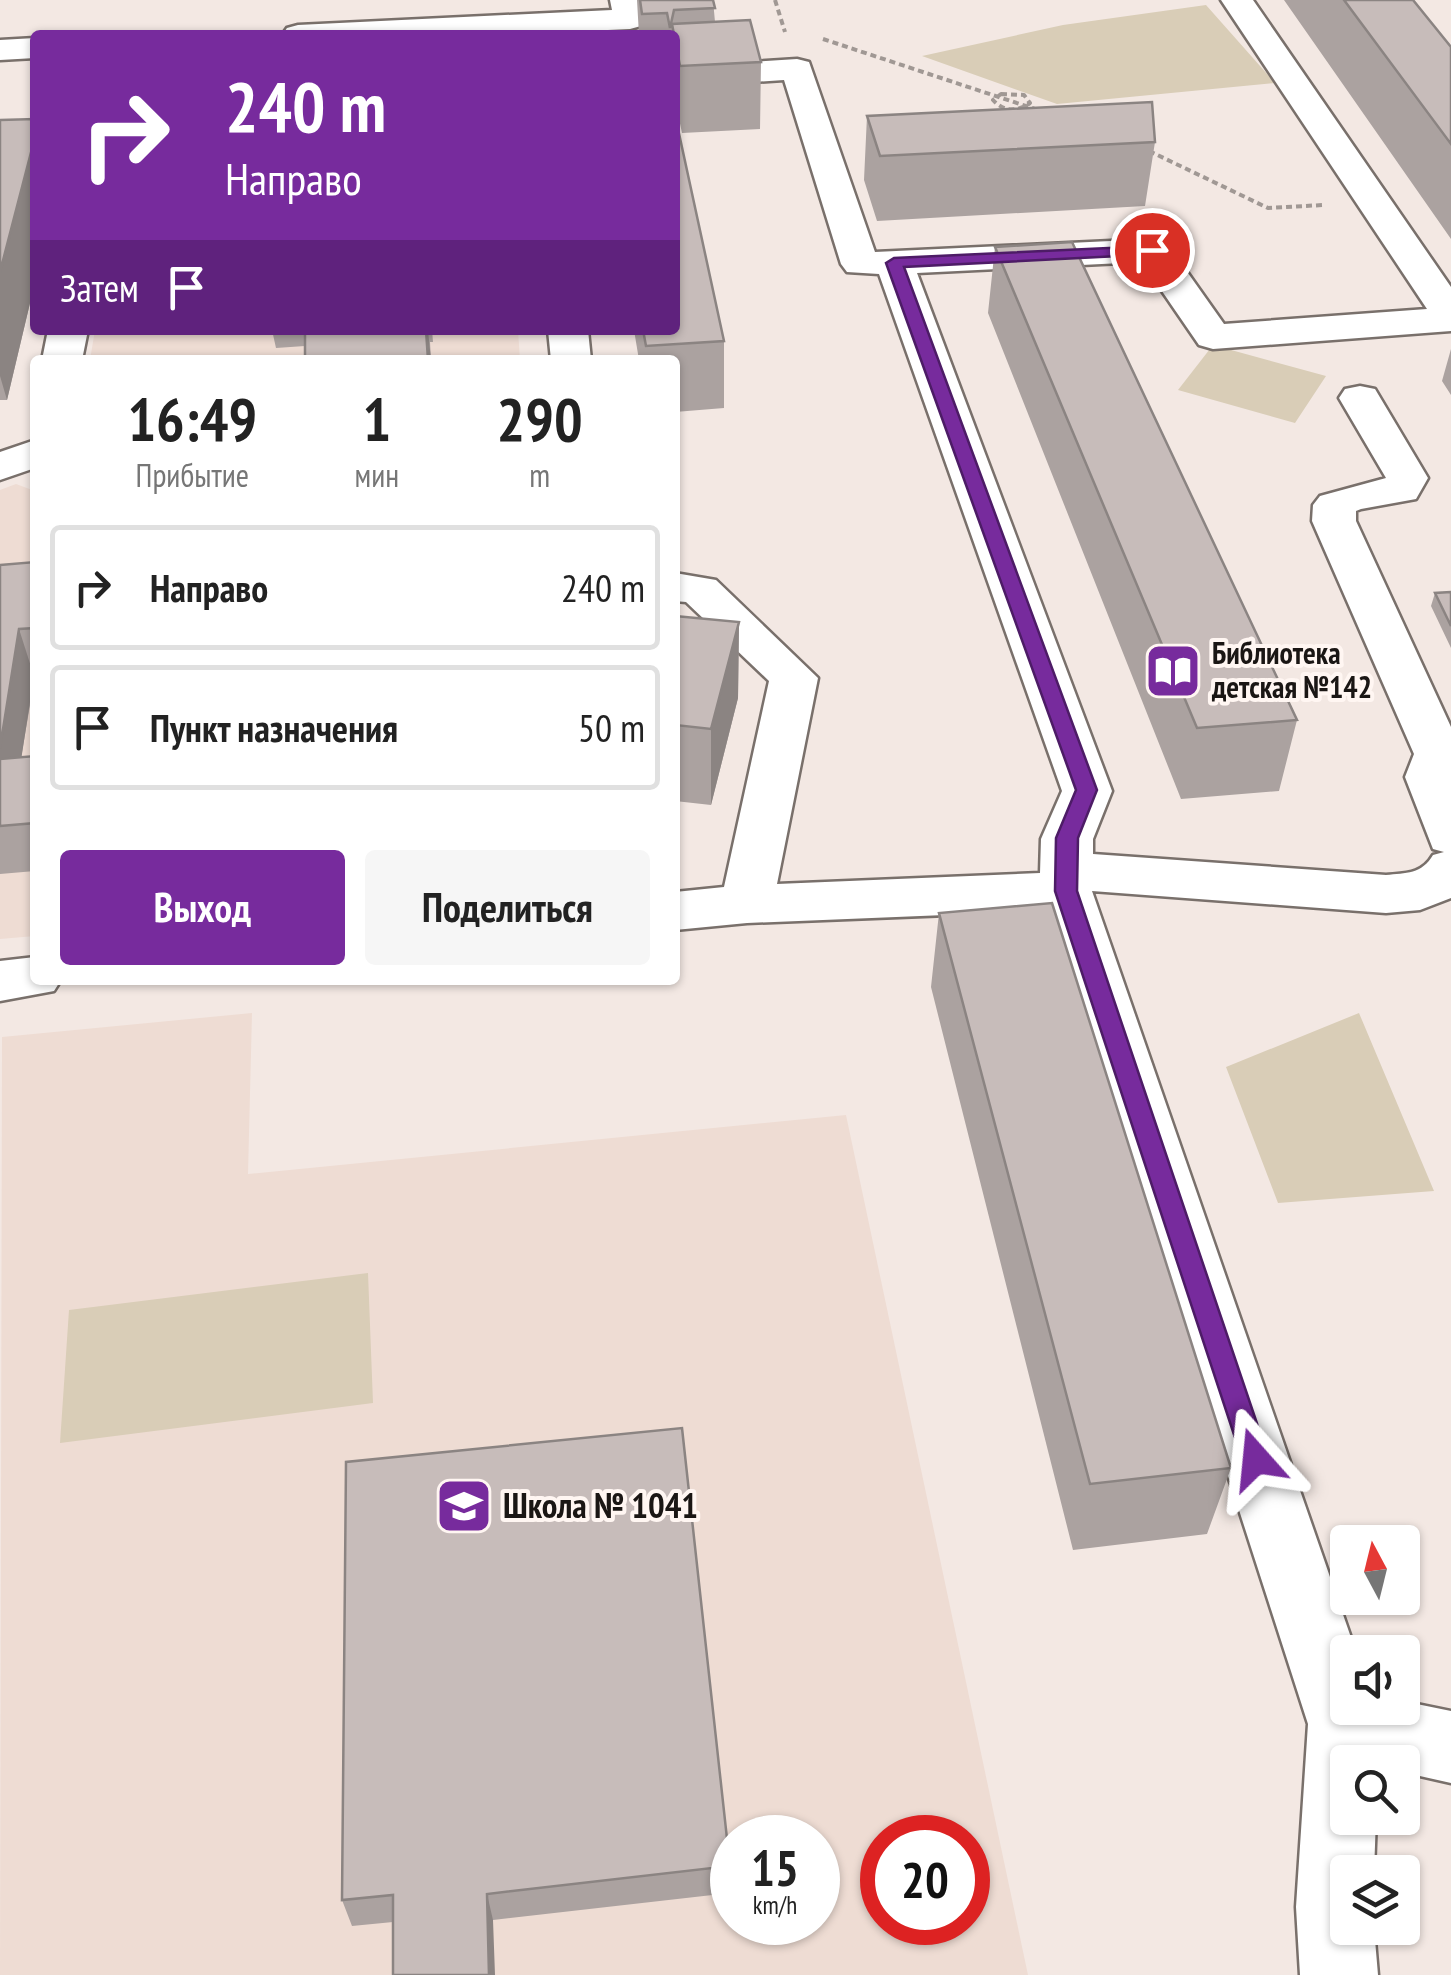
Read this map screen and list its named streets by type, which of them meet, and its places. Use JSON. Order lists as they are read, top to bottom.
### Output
{
  "places": {
    "library": ["Библиотека детская №142"],
    "school or university": ["Школа № 1041"]
  },
  "north": "top",
  "page": {
    "turn": ["240 m", "Направо"],
    "then": "Затем",
    "eta": [
      "16:49",
      "Прибытие",
      "1",
      "мин",
      "290",
      "m"
    ],
    "list": [
      {
        "name": "Направо",
        "value": "240 m"
      },
      {
        "name": "Пункт назначения",
        "value": "50 m"
      }
    ],
    "buttons": ["Выход", "Поделиться"],
    "speed": "15 km/h",
    "limit": "20"
  }
}
